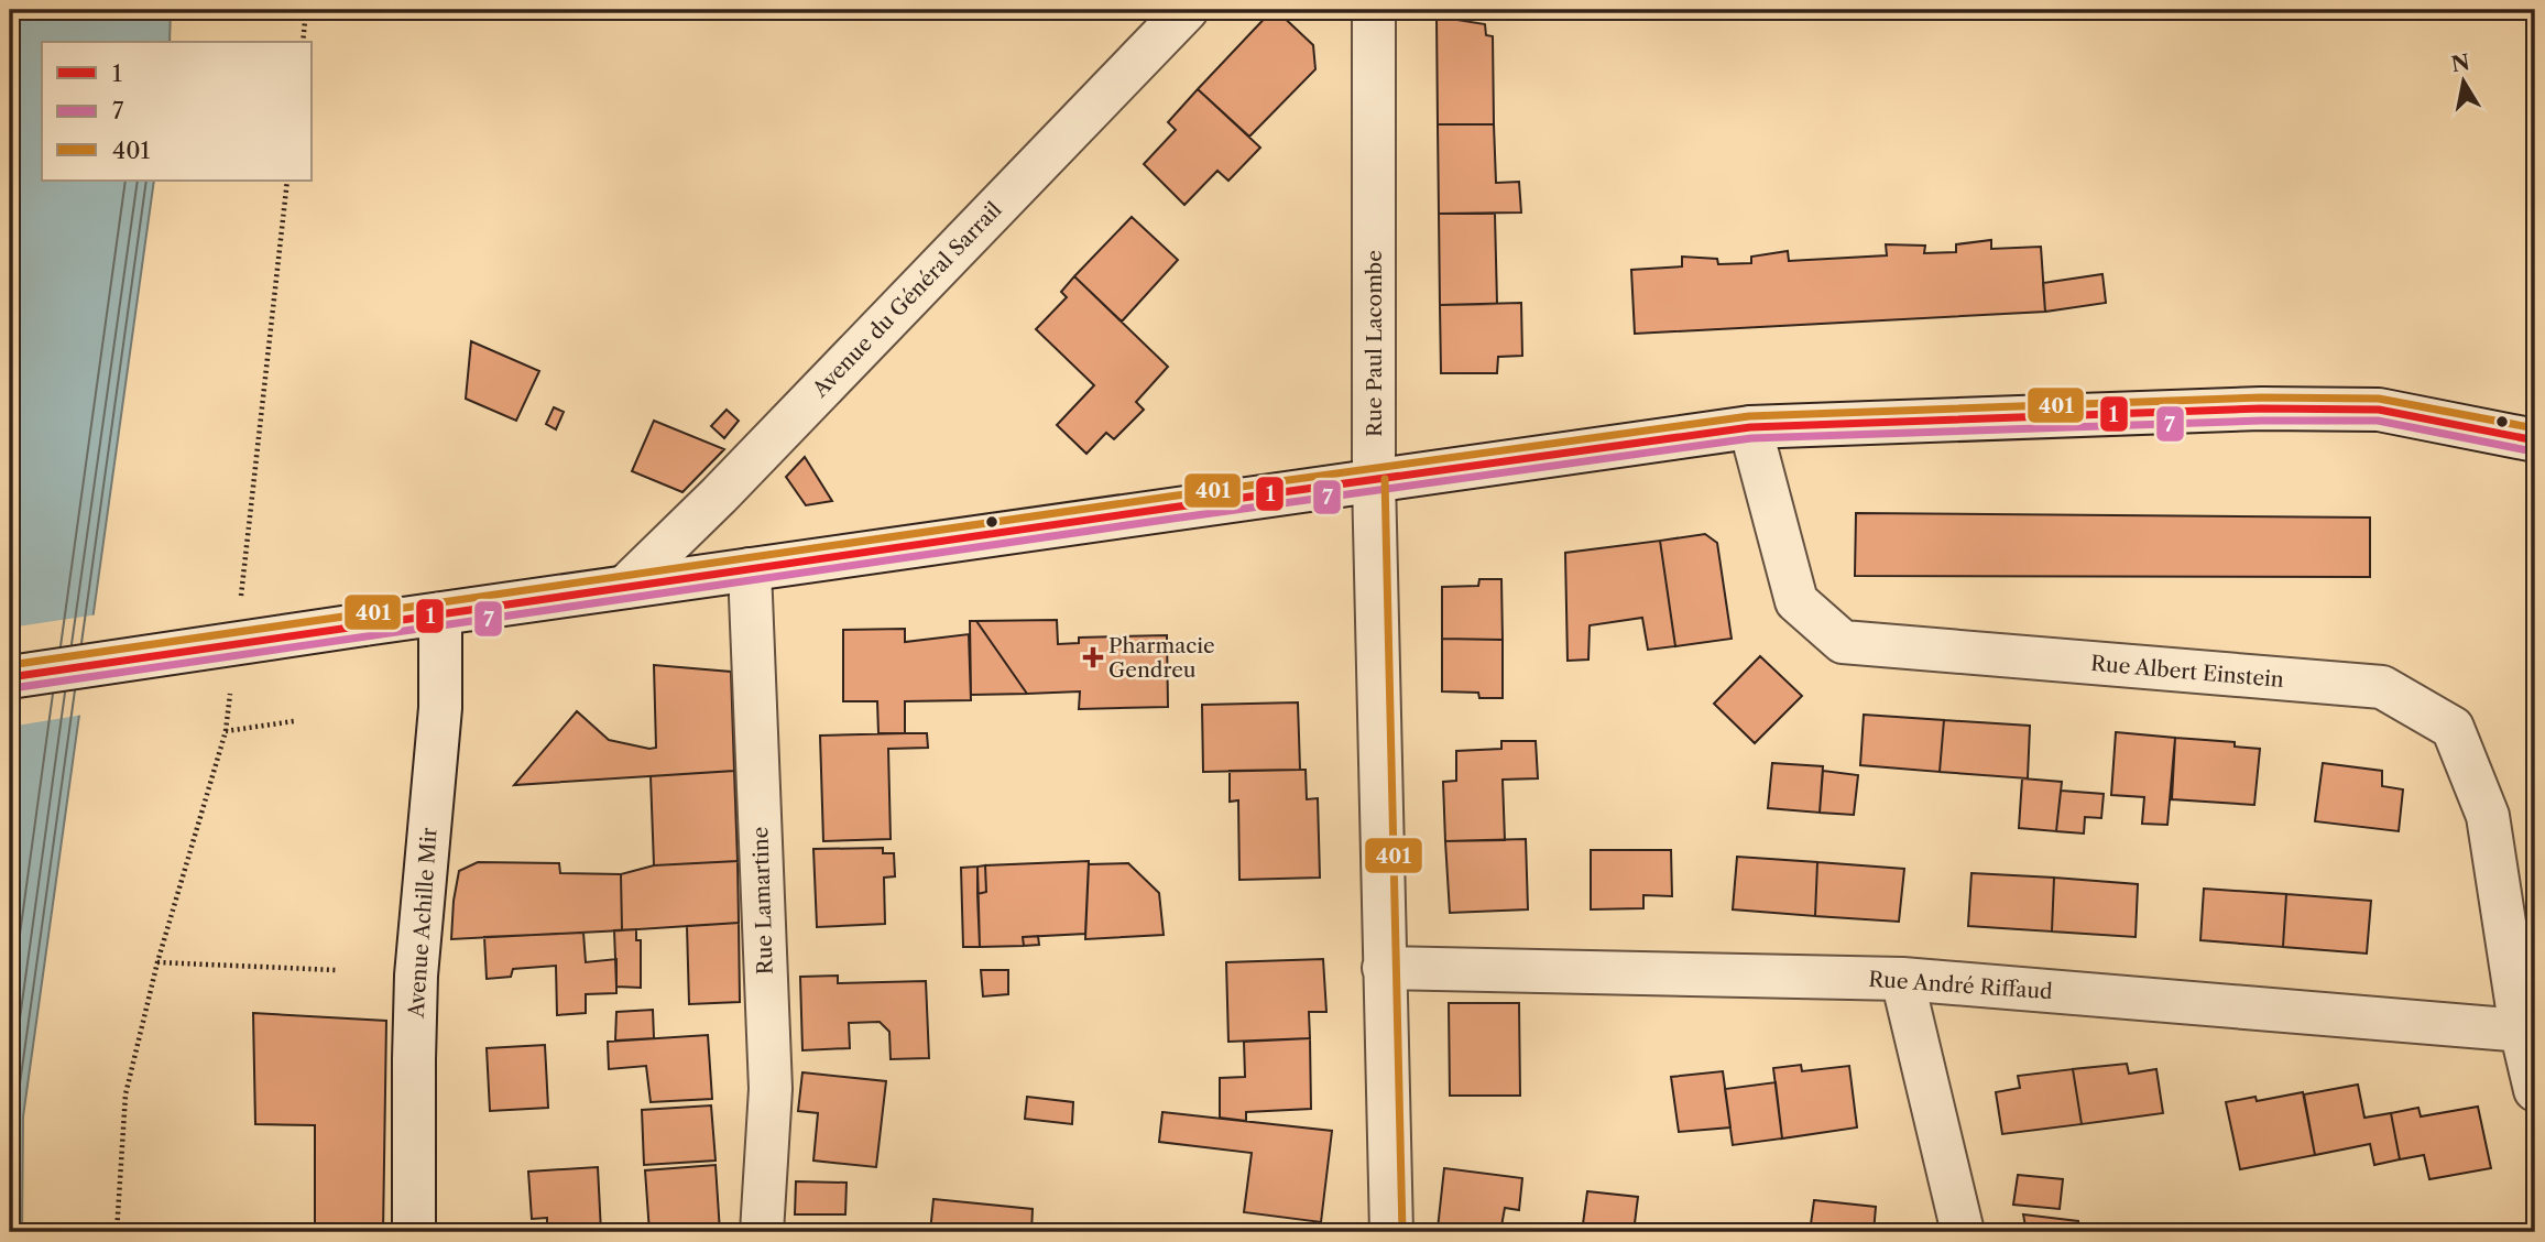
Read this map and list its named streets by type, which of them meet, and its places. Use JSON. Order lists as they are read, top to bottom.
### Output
{
  "streets": {
    "street": [
      "Avenue du Général Sarrail",
      "Rue Paul Lacombe",
      "Rue Albert Einstein",
      "Rue Lamartine",
      "Avenue Achille Mir",
      "Rue André Riffaud"
    ]
  },
  "crossings": [
    ["Rue Paul Lacombe", "Rue André Riffaud"],
    ["Rue Albert Einstein", "Rue André Riffaud"]
  ],
  "places": {
    "health": ["Pharmacie Gendreu"]
  },
  "lines": ["transit line 401", "transit line 1", "transit line 7"],
  "legend": ["1", "7", "401"],
  "north": "top"
}
